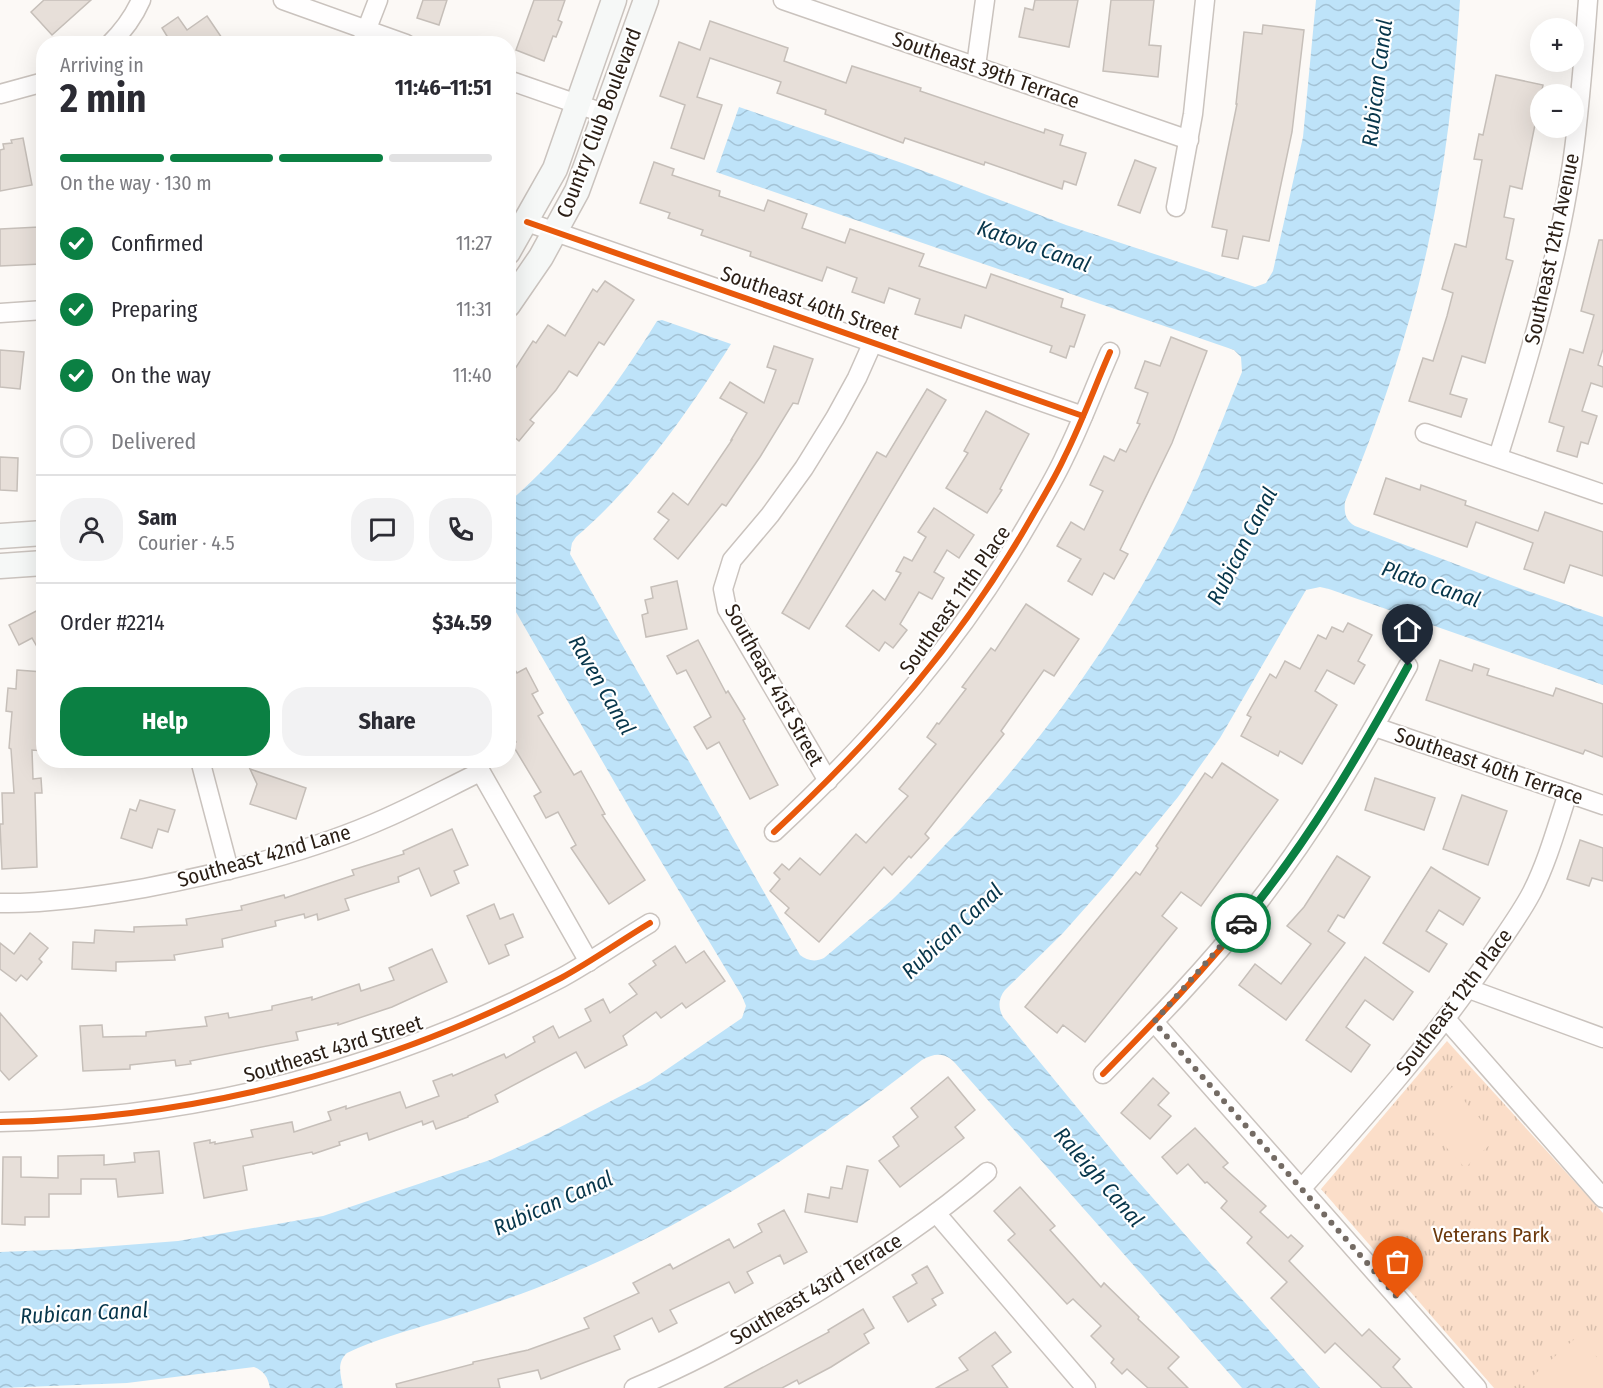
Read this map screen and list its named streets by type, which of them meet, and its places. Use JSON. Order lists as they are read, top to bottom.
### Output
{
  "streets": {
    "main road": ["Country Club Boulevard"],
    "street": [
      "Southeast 39th Terrace",
      "Southeast 12th Avenue",
      "Southeast 40th Street",
      "Southeast 11th Place",
      "Southeast 41st Street",
      "Southeast 40th Terrace",
      "Southeast 42nd Lane",
      "Southeast 12th Place",
      "Southeast 43rd Street",
      "Southeast 43rd Terrace"
    ]
  },
  "crossings": [
    ["Country Club Boulevard", "Southeast 40th Street"],
    ["Southeast 40th Street", "Southeast 11th Place"],
    ["Southeast 40th Street", "Southeast 41st Street"],
    ["Southeast 11th Place", "Southeast 41st Street"],
    ["Southeast 40th Terrace", "Southeast 12th Place"]
  ],
  "water": [
    "Rubican Canal",
    "Katova Canal",
    "Plato Canal",
    "Raven Canal",
    "Raleigh Canal"
  ],
  "parks": ["Veterans Park"],
  "page": {
    "map_buttons": ["+", "−"],
    "heading": ["2 min", "Arriving in", "11:46–11:51"],
    "panel": [
      "Sam",
      "Courier · 4.5",
      "Order #2214",
      "$34.59"
    ],
    "bar": "On the way · 130 m",
    "list": [
      ["Confirmed", "11:27"],
      ["Preparing", "11:31"],
      ["On the way", "11:40"],
      "Delivered"
    ],
    "buttons": ["Help", "Share"]
  }
}
